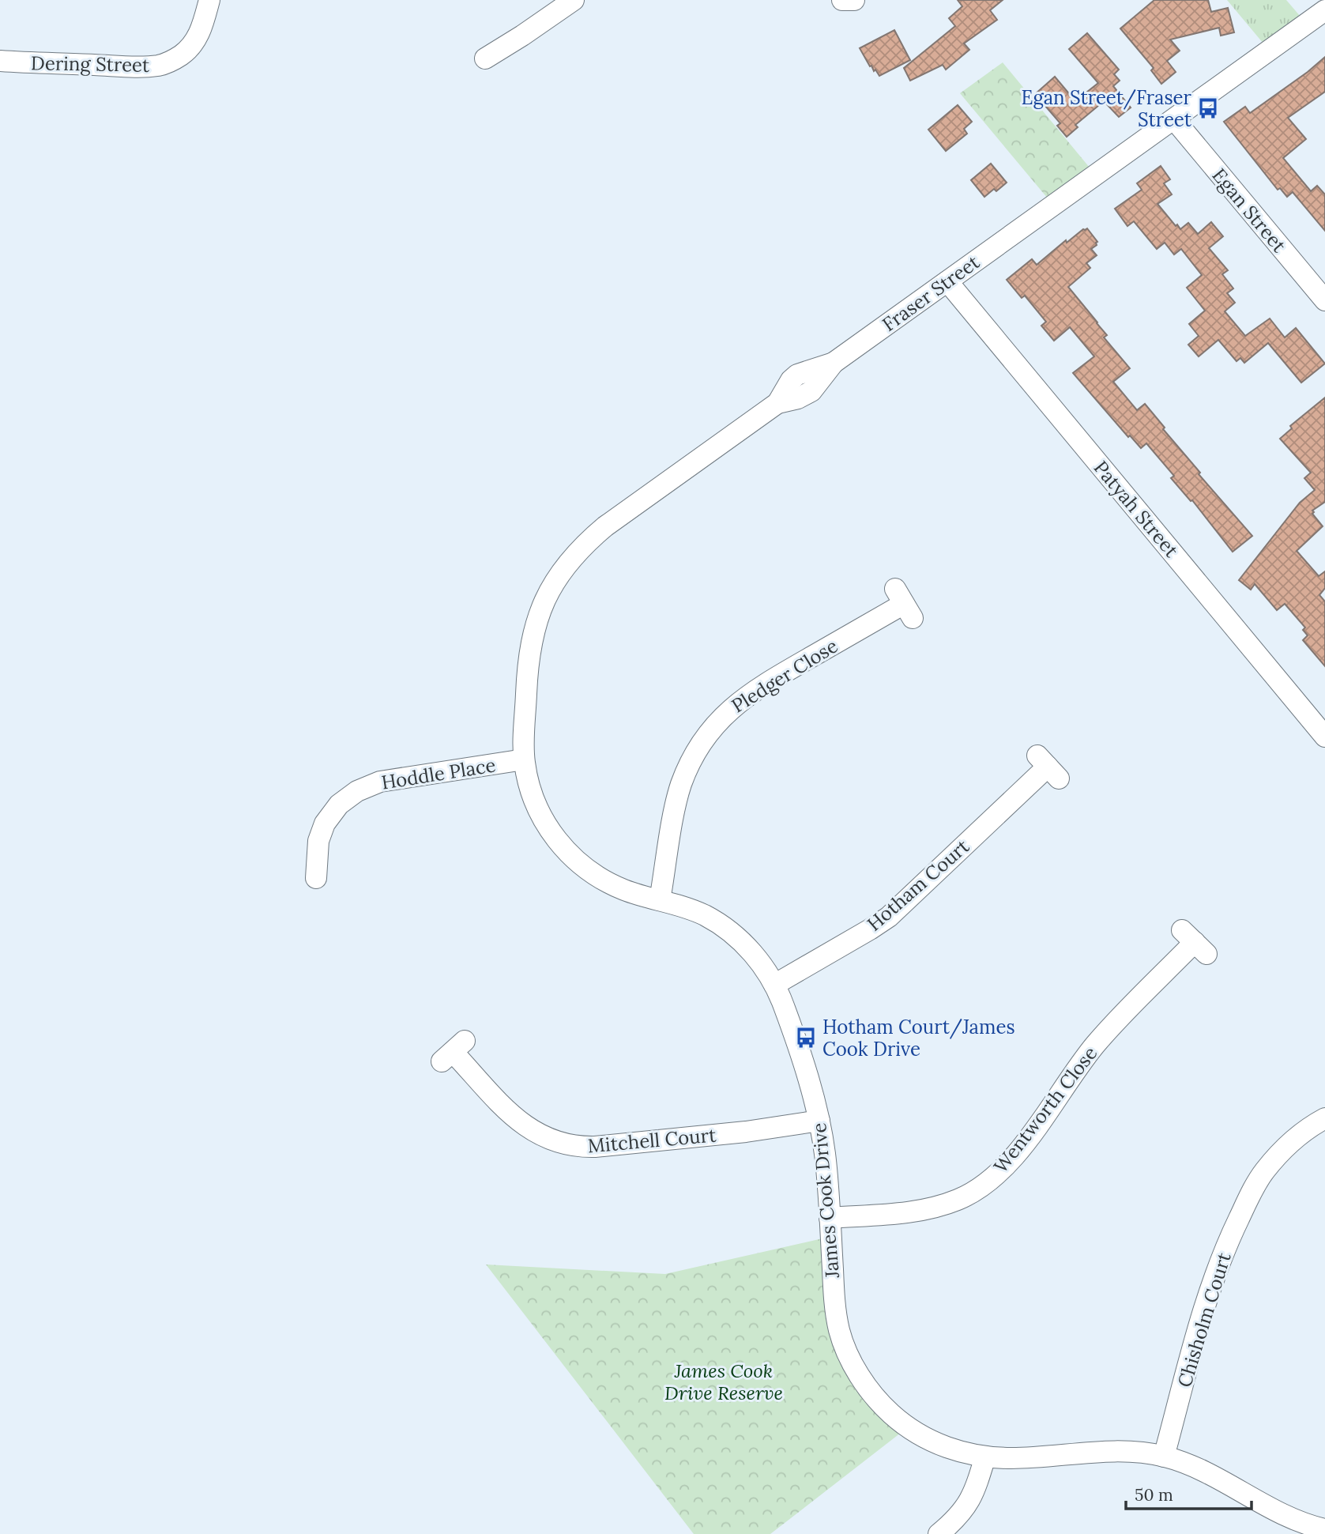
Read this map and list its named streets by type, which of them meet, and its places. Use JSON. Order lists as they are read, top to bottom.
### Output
{
  "streets": {
    "street": [
      "Dering Street",
      "Egan Street",
      "Fraser Street",
      "Patyah Street",
      "Pledger Close",
      "Hoddle Place",
      "Hotham Court",
      "Wentworth Close",
      "Mitchell Court",
      "James Cook Drive",
      "Chisholm Court"
    ]
  },
  "crossings": [
    ["Egan Street", "Fraser Street"],
    ["Fraser Street", "Patyah Street"],
    ["Fraser Street", "James Cook Drive"],
    ["Pledger Close", "James Cook Drive"],
    ["Hoddle Place", "James Cook Drive"],
    ["Hotham Court", "James Cook Drive"],
    ["Wentworth Close", "James Cook Drive"],
    ["Mitchell Court", "James Cook Drive"],
    ["James Cook Drive", "Chisholm Court"]
  ],
  "parks": ["James Cook Drive Reserve"],
  "places": {
    "bus stop": ["Egan Street/Fraser Street", "Hotham Court/James Cook Drive"]
  },
  "scale_bar": "50 m"
}
